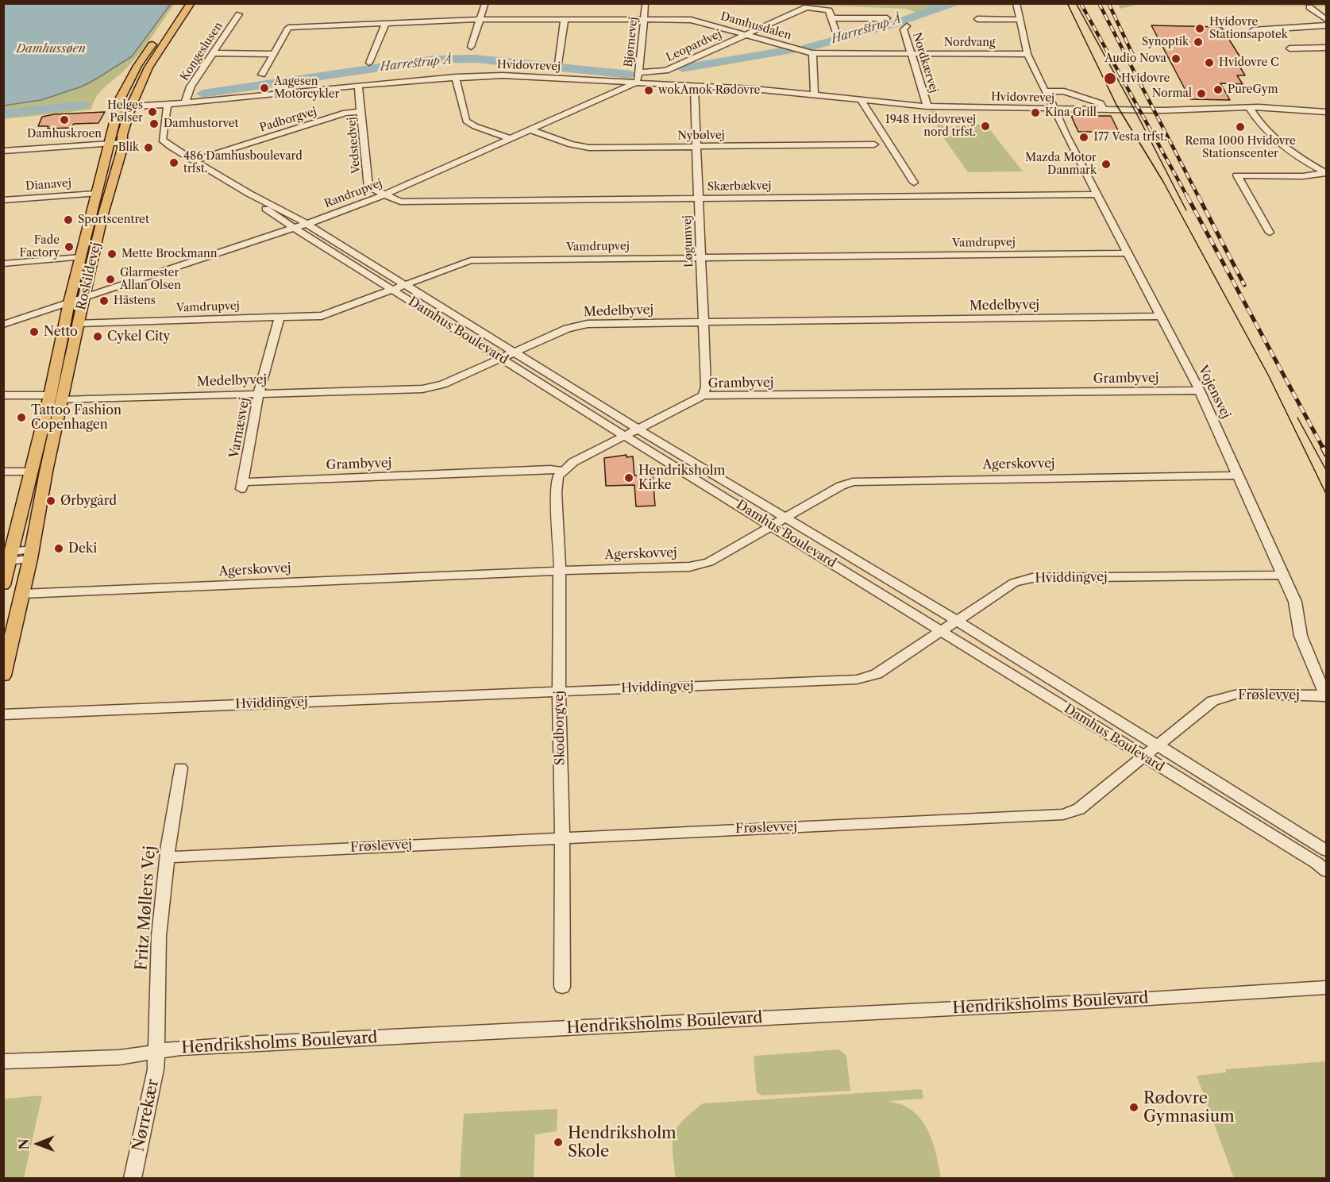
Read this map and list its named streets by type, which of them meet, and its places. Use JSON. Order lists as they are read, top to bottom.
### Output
{
  "streets": {
    "main road": ["Roskildevej"],
    "street": [
      "Damhusdalen",
      "Bjørnevej",
      "Nordvang",
      "Leopardvej",
      "Kongeslusen",
      "Nordkærvej",
      "Hvidovrevej",
      "Padborgvej",
      "Nybølvej",
      "Vedstedvej",
      "Dianavej",
      "Skærbækvej",
      "Randrupvej",
      "Løgumvej",
      "Vamdrupvej",
      "Medelbyvej",
      "Damhus Boulevard",
      "Grambyvej",
      "Vojensvej",
      "Varnæsvej",
      "Agerskovvej",
      "Hviddingvej",
      "Frøslevvej",
      "Skodborgvej",
      "Fritz Møllers Vej",
      "Hendriksholms Boulevard",
      "Nørrekær"
    ]
  },
  "crossings": [
    ["Damhusdalen", "Bjørnevej"],
    ["Damhusdalen", "Nordvang"],
    ["Damhusdalen", "Leopardvej"],
    ["Damhusdalen", "Nordkærvej"],
    ["Bjørnevej", "Leopardvej"],
    ["Bjørnevej", "Hvidovrevej"],
    ["Bjørnevej", "Randrupvej"],
    ["Nordvang", "Nordkærvej"],
    ["Nordvang", "Vojensvej"],
    ["Kongeslusen", "Hvidovrevej"],
    ["Nordkærvej", "Hvidovrevej"],
    ["Hvidovrevej", "Vedstedvej"],
    ["Hvidovrevej", "Randrupvej"],
    ["Hvidovrevej", "Løgumvej"],
    ["Hvidovrevej", "Roskildevej"],
    ["Hvidovrevej", "Damhus Boulevard"],
    ["Hvidovrevej", "Vojensvej"],
    ["Padborgvej", "Vedstedvej"],
    ["Padborgvej", "Damhus Boulevard"],
    ["Nybølvej", "Randrupvej"],
    ["Nybølvej", "Løgumvej"],
    ["Vedstedvej", "Skærbækvej"],
    ["Vedstedvej", "Randrupvej"],
    ["Dianavej", "Roskildevej"],
    ["Skærbækvej", "Randrupvej"],
    ["Skærbækvej", "Løgumvej"],
    ["Skærbækvej", "Vojensvej"],
    ["Randrupvej", "Roskildevej"],
    ["Randrupvej", "Damhus Boulevard"],
    ["Løgumvej", "Vamdrupvej"],
    ["Løgumvej", "Medelbyvej"],
    ["Løgumvej", "Grambyvej"],
    ["Vamdrupvej", "Roskildevej"],
    ["Vamdrupvej", "Damhus Boulevard"],
    ["Vamdrupvej", "Vojensvej"],
    ["Vamdrupvej", "Varnæsvej"],
    ["Roskildevej", "Medelbyvej"],
    ["Roskildevej", "Agerskovvej"],
    ["Medelbyvej", "Damhus Boulevard"],
    ["Medelbyvej", "Vojensvej"],
    ["Medelbyvej", "Varnæsvej"],
    ["Damhus Boulevard", "Grambyvej"],
    ["Damhus Boulevard", "Agerskovvej"],
    ["Damhus Boulevard", "Hviddingvej"],
    ["Damhus Boulevard", "Frøslevvej"],
    ["Grambyvej", "Vojensvej"],
    ["Grambyvej", "Varnæsvej"],
    ["Grambyvej", "Skodborgvej"],
    ["Vojensvej", "Agerskovvej"],
    ["Vojensvej", "Hviddingvej"],
    ["Vojensvej", "Frøslevvej"],
    ["Agerskovvej", "Skodborgvej"],
    ["Hviddingvej", "Skodborgvej"],
    ["Frøslevvej", "Skodborgvej"],
    ["Frøslevvej", "Fritz Møllers Vej"],
    ["Fritz Møllers Vej", "Hendriksholms Boulevard"],
    ["Fritz Møllers Vej", "Nørrekær"],
    ["Hendriksholms Boulevard", "Nørrekær"]
  ],
  "water": ["Harrestrup Å", "Damhussøen"],
  "places": [
    "Hvidovre Stationsapotek",
    "Synoptik",
    "Audio Nova",
    "Hvidovre C",
    "Hvidovre",
    "Aagesen Motorcykler",
    "PureGym",
    "wokAmok Rødovre",
    "Normal",
    "Helges Pølser",
    "Kina Grill",
    "Damhuskroen",
    "Damhustorvet",
    "1948 Hvidovrevej nord trfst.",
    "Rema 1000 Hvidovre Stationscenter",
    "177 Vesta trfst.",
    "Blik",
    "486 Damhusboulevard trfst.",
    "Mazda Motor Danmark",
    "Sportscentret",
    "Fade Factory",
    "Mette Brockmann",
    "Glarmester Allan Olsen",
    "Hästens",
    "Netto",
    "Cykel City",
    "Tattoo Fashion Copenhagen",
    "Hendriksholm Kirke",
    "Ørbygård",
    "Deki",
    "Rødovre Gymnasium",
    "Hendriksholm Skole"
  ],
  "north": "left"
}
